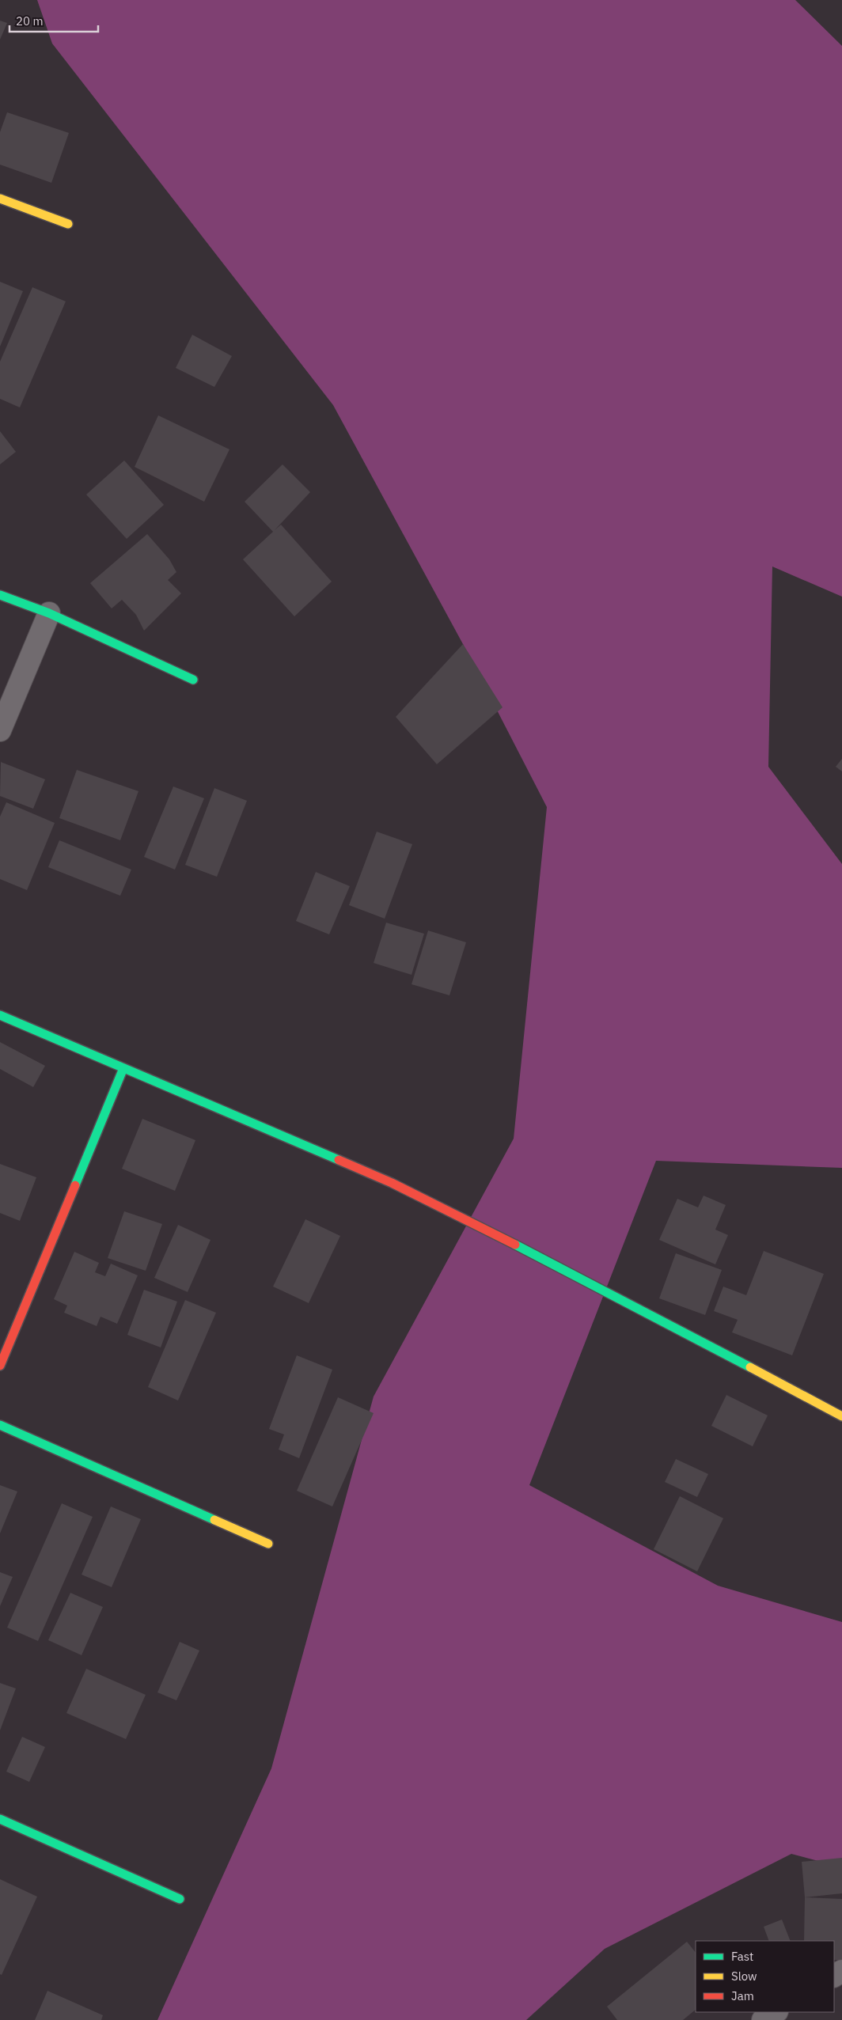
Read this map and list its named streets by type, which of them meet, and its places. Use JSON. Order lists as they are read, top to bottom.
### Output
{
  "legend": ["Fast", "Slow", "Jam"],
  "scale_bar": "20 m"
}
